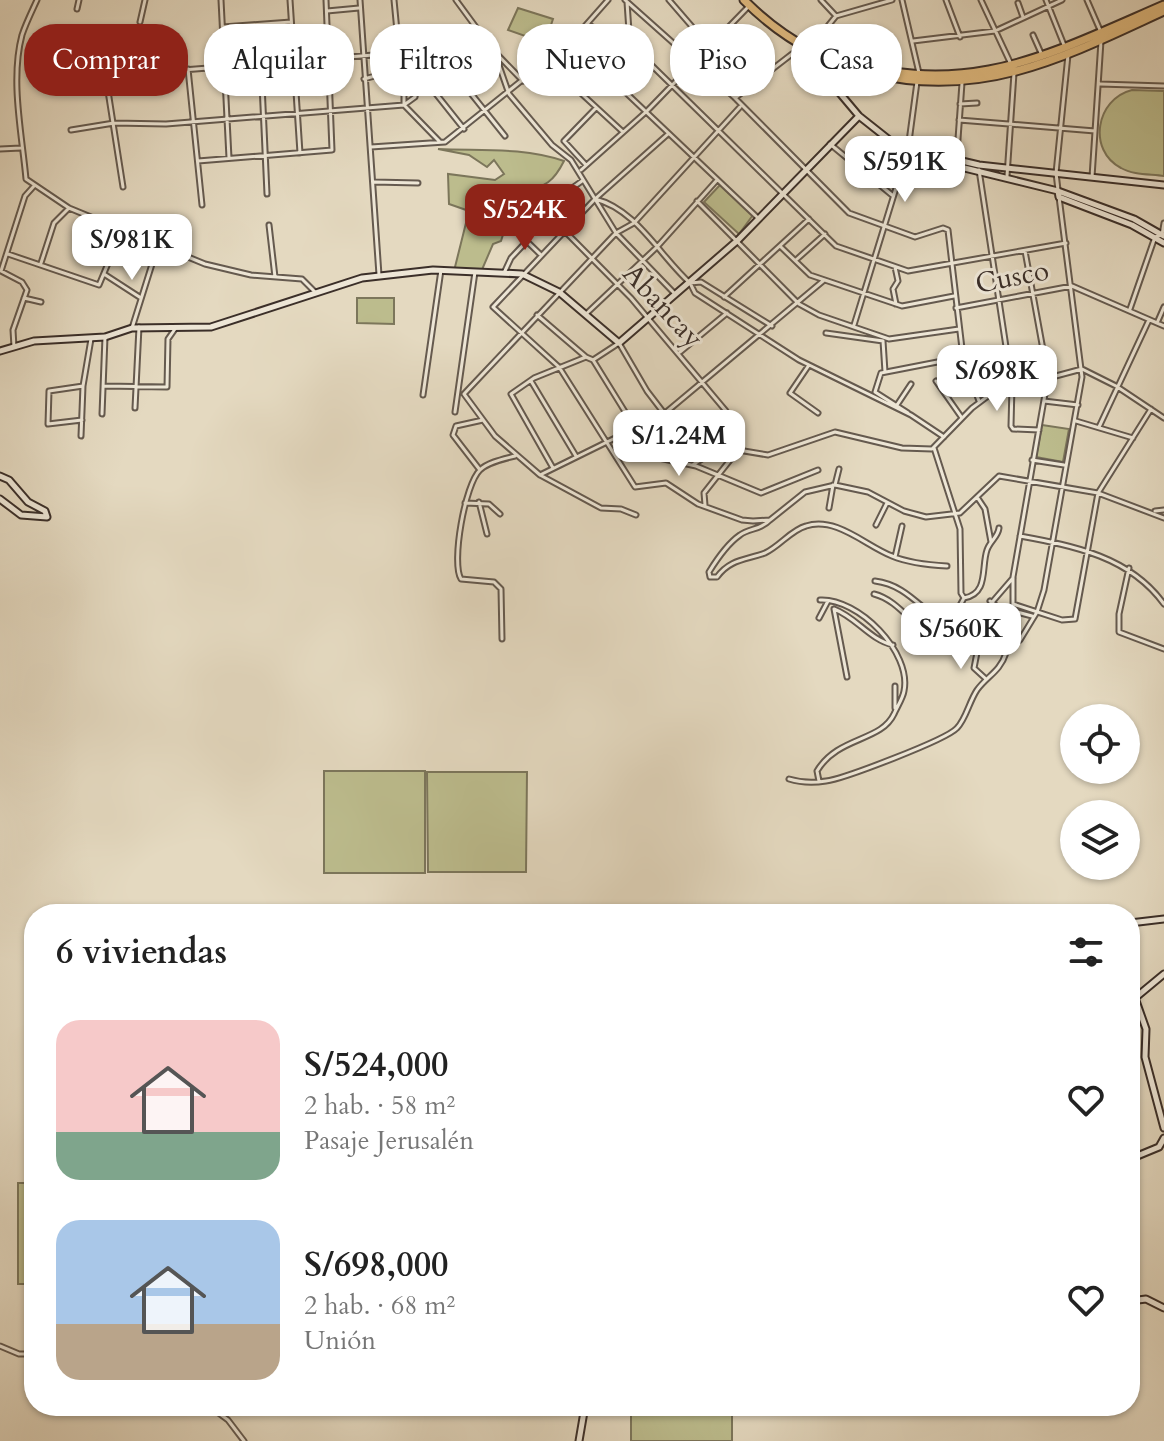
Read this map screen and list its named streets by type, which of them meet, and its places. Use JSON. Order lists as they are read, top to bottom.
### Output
{
  "streets": {
    "street": ["Cusco", "Abancay"]
  },
  "page": {
    "chip": [
      "Comprar",
      "Alquilar",
      "Filtros",
      "Nuevo",
      "Piso",
      "Casa"
    ],
    "price": [
      "S/591K",
      "S/524K",
      "S/981K",
      "S/698K",
      "S/1.24M",
      "S/560K"
    ],
    "heading": "6 viviendas",
    "list": [
      {
        "name": "S/524,000",
        "note": "2 hab. · 58 m² · Pasaje Jerusalén"
      },
      {
        "name": "S/698,000",
        "note": "2 hab. · 68 m² · Unión"
      }
    ]
  }
}
